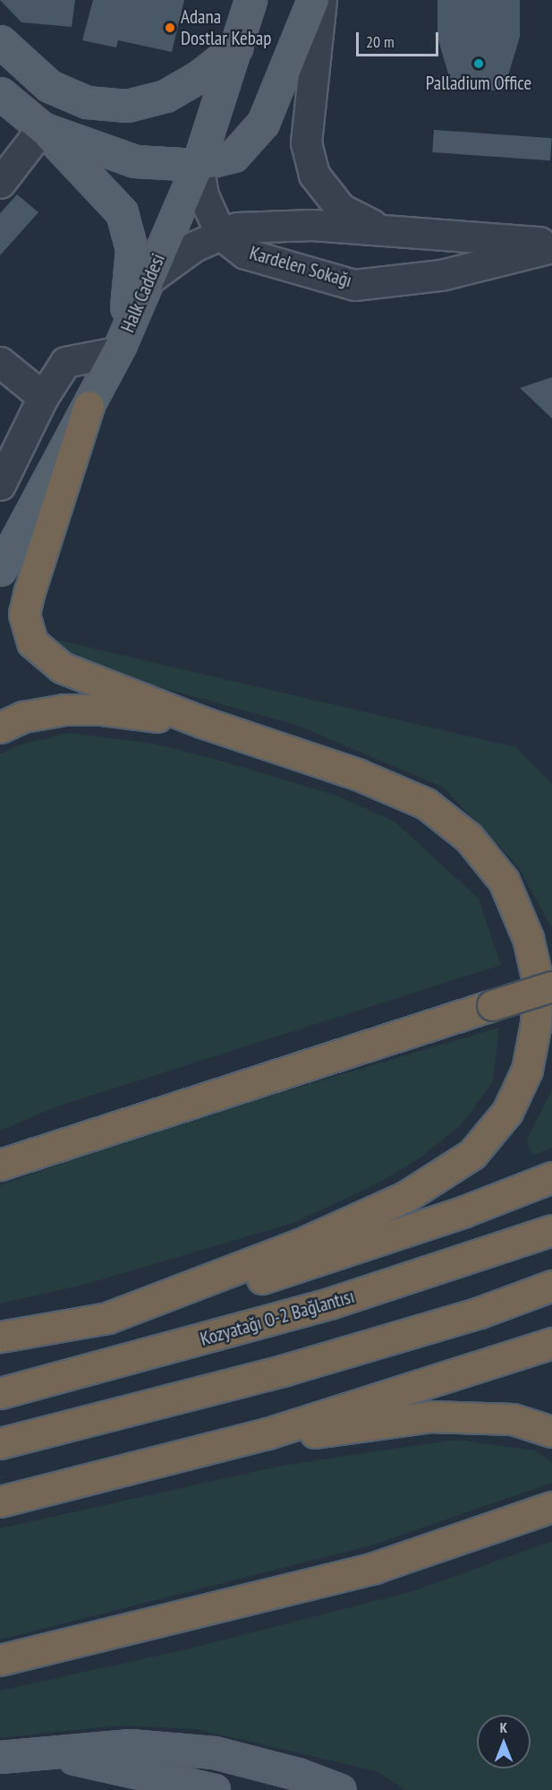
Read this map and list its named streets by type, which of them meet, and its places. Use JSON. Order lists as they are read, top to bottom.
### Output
{
  "streets": {
    "highway": ["Kozyatağı O-2 Bağlantısı"],
    "main road": ["Halk Caddesi"],
    "street": ["Kardelen Sokağı"]
  },
  "crossings": [
    ["Kardelen Sokağı", "Halk Caddesi"]
  ],
  "places": ["Adana Dostlar Kebap", "Palladium Office"],
  "scale_bar": "20 m",
  "north": "top"
}
